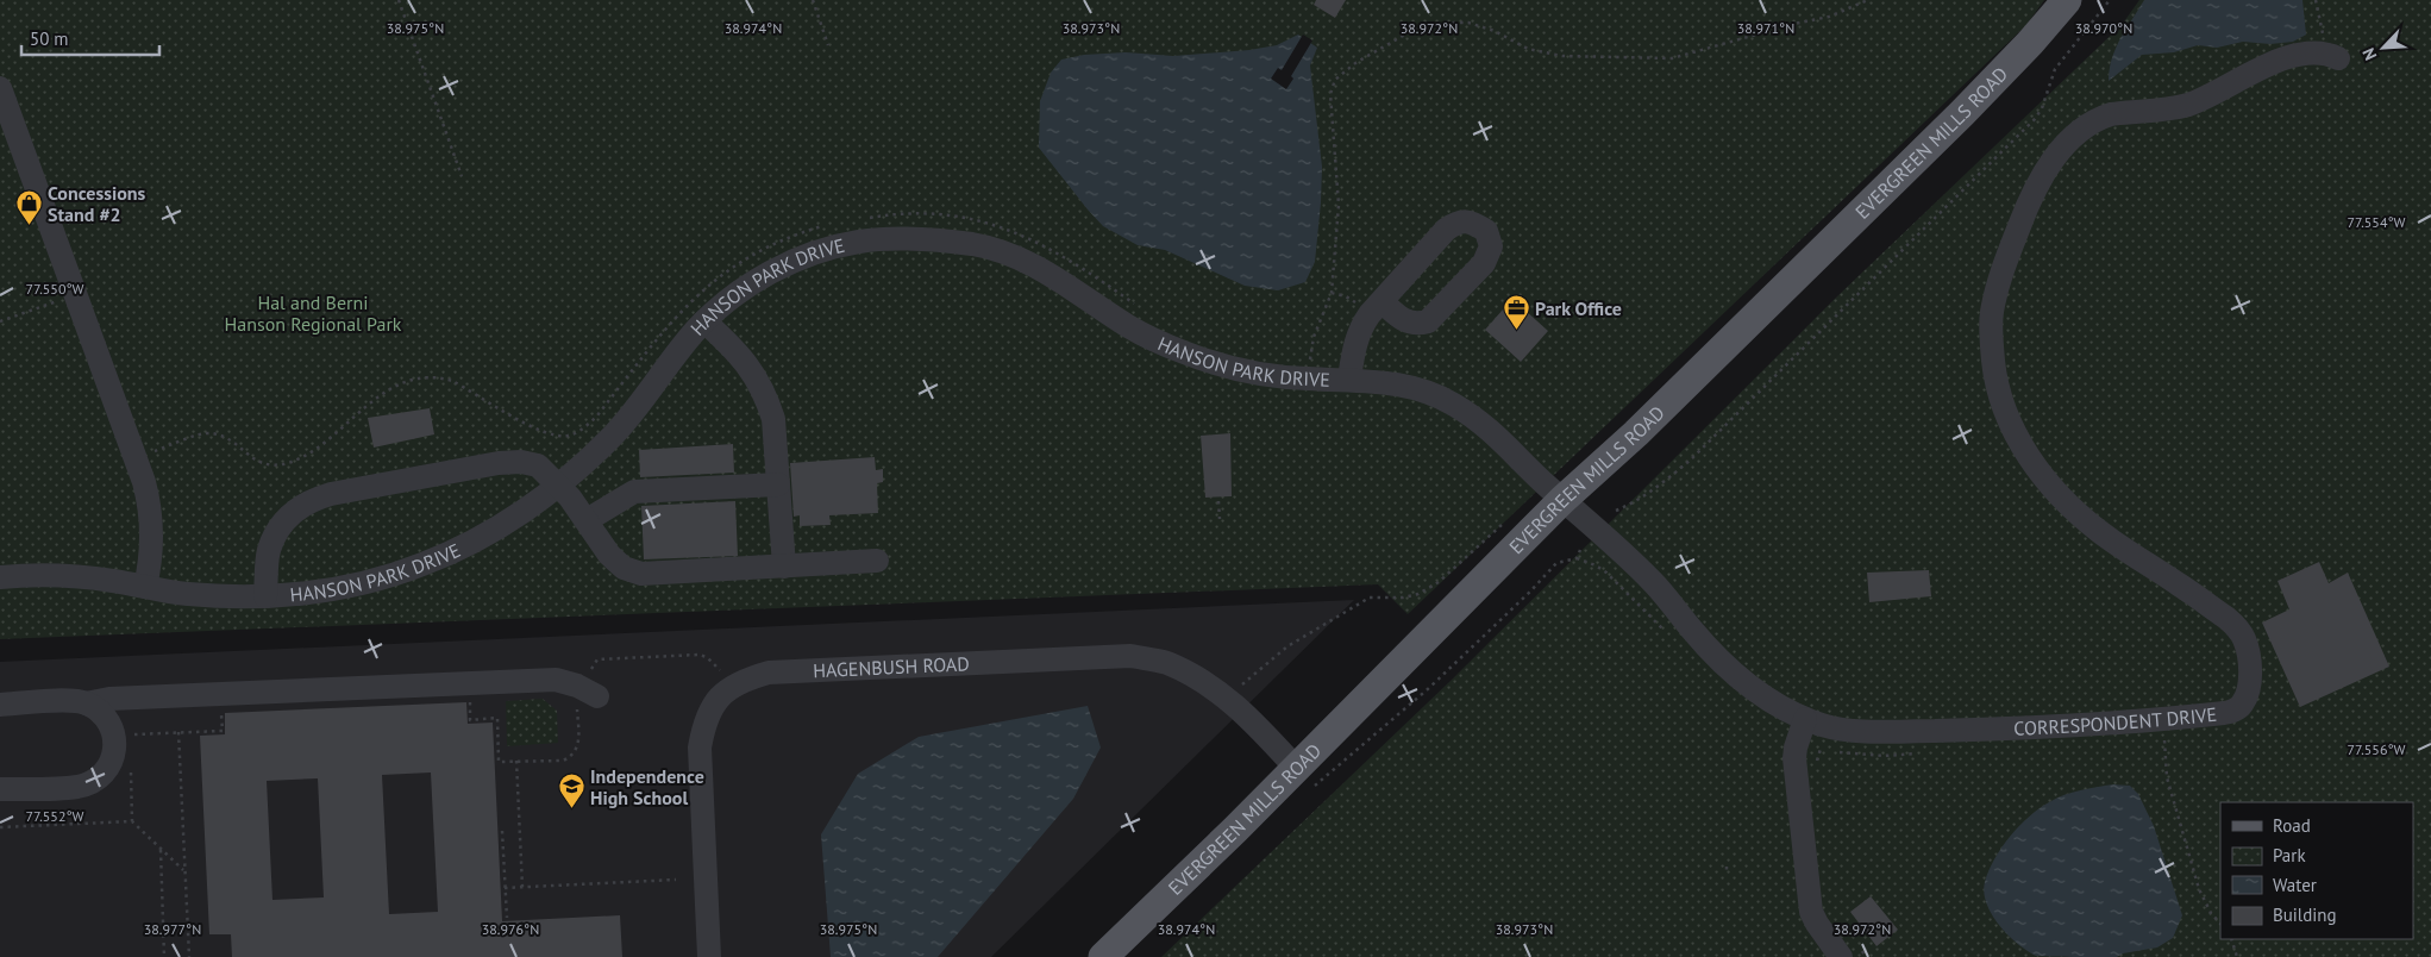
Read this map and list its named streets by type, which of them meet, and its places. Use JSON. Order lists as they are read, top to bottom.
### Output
{
  "streets": {
    "main road": ["EVERGREEN MILLS ROAD"],
    "street": ["HANSON PARK DRIVE", "HAGENBUSH ROAD", "CORRESPONDENT DRIVE"]
  },
  "crossings": [
    ["EVERGREEN MILLS ROAD", "HANSON PARK DRIVE"],
    ["EVERGREEN MILLS ROAD", "HAGENBUSH ROAD"],
    ["EVERGREEN MILLS ROAD", "CORRESPONDENT DRIVE"],
    ["HANSON PARK DRIVE", "CORRESPONDENT DRIVE"]
  ],
  "parks": ["Hal and Berni Hanson Regional Park"],
  "places": {
    "shop": ["Concessions Stand #2"],
    "office": ["Park Office"],
    "school or university": ["Independence High School"]
  },
  "legend": [
    "Road",
    "Park",
    "Water",
    "Building"
  ],
  "scale_bar": "50 m",
  "north": "bottom left",
  "coordinates": [
    "38.973°N",
    "38.971°N",
    "38.970°N",
    "38.975°N",
    "38.974°N",
    "38.972°N",
    "77.554°W",
    "77.550°W",
    "77.556°W",
    "77.552°W",
    "38.977°N",
    "38.976°N"
  ]
}
